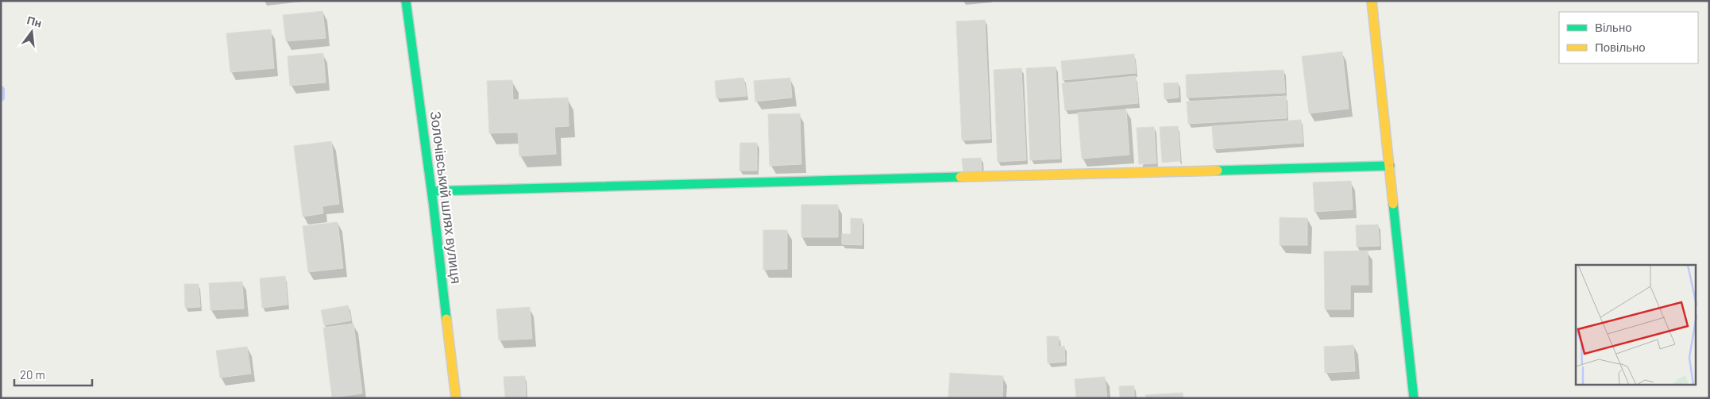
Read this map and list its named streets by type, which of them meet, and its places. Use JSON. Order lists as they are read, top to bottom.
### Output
{
  "streets": {
    "street": ["Золочівський шлях вулиця"]
  },
  "legend": ["Вільно", "Повільно"],
  "scale_bar": "20 m",
  "north": "top"
}
